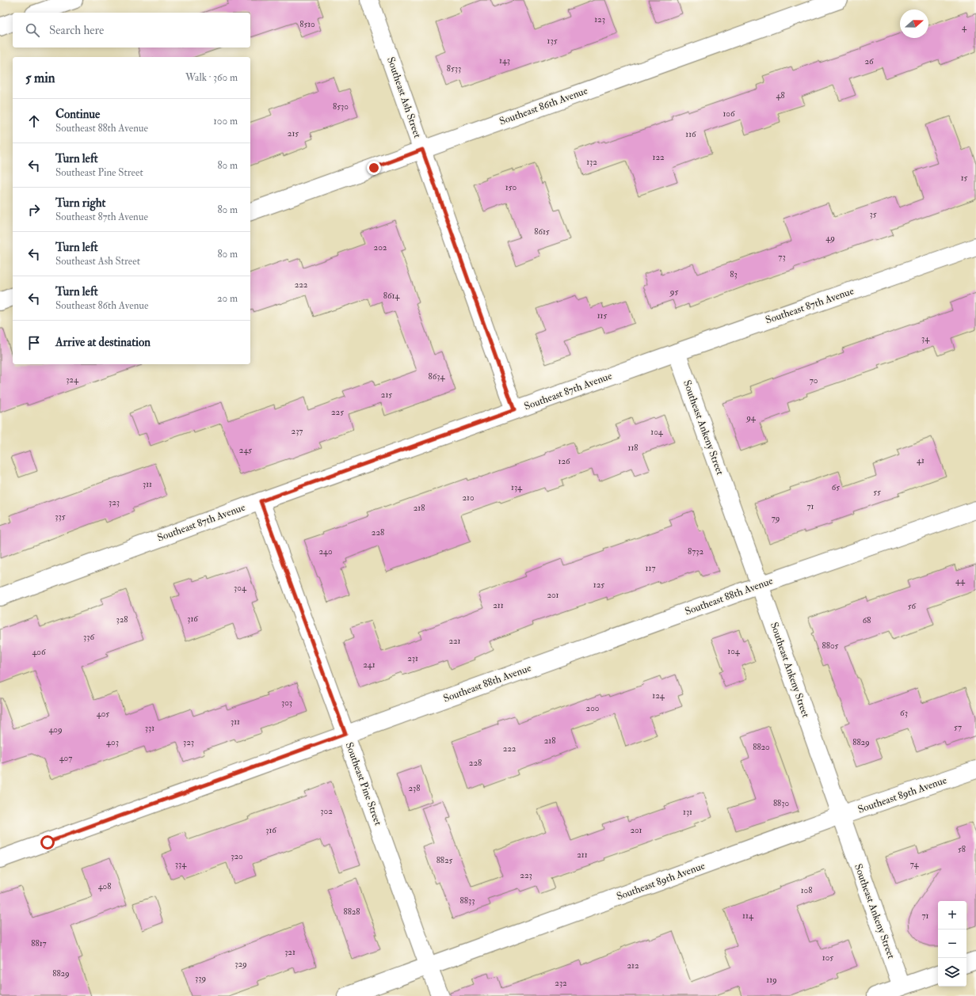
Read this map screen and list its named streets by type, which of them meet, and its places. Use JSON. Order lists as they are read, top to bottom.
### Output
{
  "streets": {
    "street": [
      "Southeast Ash Street",
      "Southeast 86th Avenue",
      "Southeast 87th Avenue",
      "Southeast Ankeny Street",
      "Southeast 88th Avenue",
      "Southeast Pine Street",
      "Southeast 89th Avenue"
    ]
  },
  "crossings": [
    ["Southeast Ash Street", "Southeast 86th Avenue"],
    ["Southeast Ash Street", "Southeast 87th Avenue"],
    ["Southeast 87th Avenue", "Southeast Ankeny Street"],
    ["Southeast 87th Avenue", "Southeast Pine Street"],
    ["Southeast Ankeny Street", "Southeast 88th Avenue"],
    ["Southeast Ankeny Street", "Southeast 89th Avenue"],
    ["Southeast 88th Avenue", "Southeast Pine Street"],
    ["Southeast Pine Street", "Southeast 89th Avenue"]
  ],
  "house_numbers": [
    "123",
    "8510",
    "4",
    "135",
    "143",
    "26",
    "8533",
    "48",
    "8530",
    "106",
    "215",
    "116",
    "122",
    "132",
    "15",
    "150",
    "35",
    "8615",
    "49",
    "202",
    "73",
    "83",
    "222",
    "95",
    "8614",
    "115",
    "34",
    "8634",
    "324",
    "70",
    "215",
    "225",
    "94",
    "237",
    "104",
    "118",
    "245",
    "41",
    "126",
    "311",
    "134",
    "65",
    "55",
    "210",
    "323",
    "71",
    "218",
    "335",
    "79",
    "228",
    "240",
    "8732",
    "117",
    "44",
    "125",
    "304",
    "201",
    "211",
    "56",
    "316",
    "328",
    "68",
    "336",
    "221",
    "8805",
    "104",
    "406",
    "231",
    "241",
    "124",
    "303",
    "200",
    "63",
    "405",
    "311",
    "57",
    "331",
    "409",
    "218",
    "403",
    "323",
    "8829",
    "8820",
    "222",
    "407",
    "228",
    "238",
    "8830",
    "302",
    "131",
    "316",
    "201",
    "58",
    "211",
    "320",
    "8825",
    "334",
    "74",
    "223",
    "408",
    "108",
    "8833",
    "8828",
    "114",
    "71",
    "8817",
    "321",
    "105",
    "329",
    "212",
    "8829",
    "339",
    "119",
    "232"
  ],
  "north": "right",
  "page": {
    "search": "Search here",
    "heading": ["5 min", "Walk · 360 m"],
    "list": [
      ["Continue", "Southeast 88th Avenue", "100 m"],
      ["Turn left", "Southeast Pine Street", "80 m"],
      ["Turn right", "Southeast 87th Avenue", "80 m"],
      ["Turn left", "Southeast Ash Street", "80 m"],
      ["Turn left", "Southeast 86th Avenue", "20 m"],
      "Arrive at destination"
    ],
    "map_buttons": ["+", "−"]
  }
}
